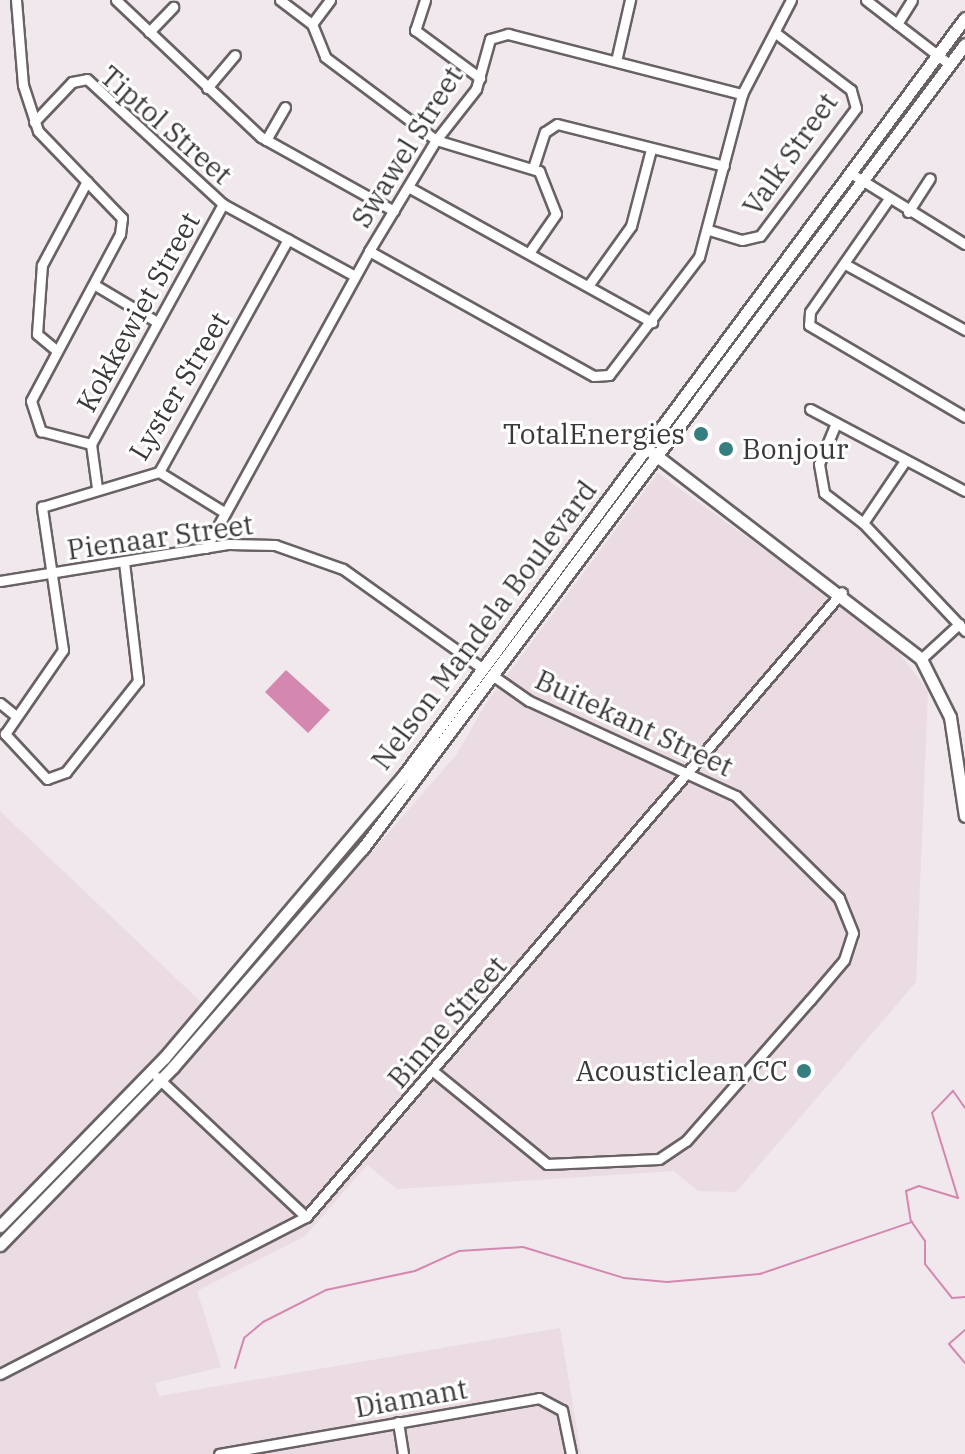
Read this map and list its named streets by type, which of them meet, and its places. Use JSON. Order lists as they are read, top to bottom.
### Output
{
  "streets": {
    "street": [
      "Tiptol Street",
      "Swawel Street",
      "Valk Street",
      "Kokkewiet Street",
      "Lyster Street",
      "Pienaar Street",
      "Nelson Mandela Boulevard",
      "Buitekant Street",
      "Binne Street",
      "Diamant"
    ]
  },
  "crossings": [
    ["Tiptol Street", "Swawel Street"],
    ["Tiptol Street", "Kokkewiet Street"],
    ["Tiptol Street", "Lyster Street"],
    ["Swawel Street", "Pienaar Street"],
    ["Kokkewiet Street", "Lyster Street"],
    ["Lyster Street", "Pienaar Street"],
    ["Pienaar Street", "Nelson Mandela Boulevard"],
    ["Pienaar Street", "Buitekant Street"],
    ["Nelson Mandela Boulevard", "Buitekant Street"],
    ["Buitekant Street", "Binne Street"]
  ],
  "places": ["TotalEnergies", "Bonjour", "Acousticlean CC"]
}
